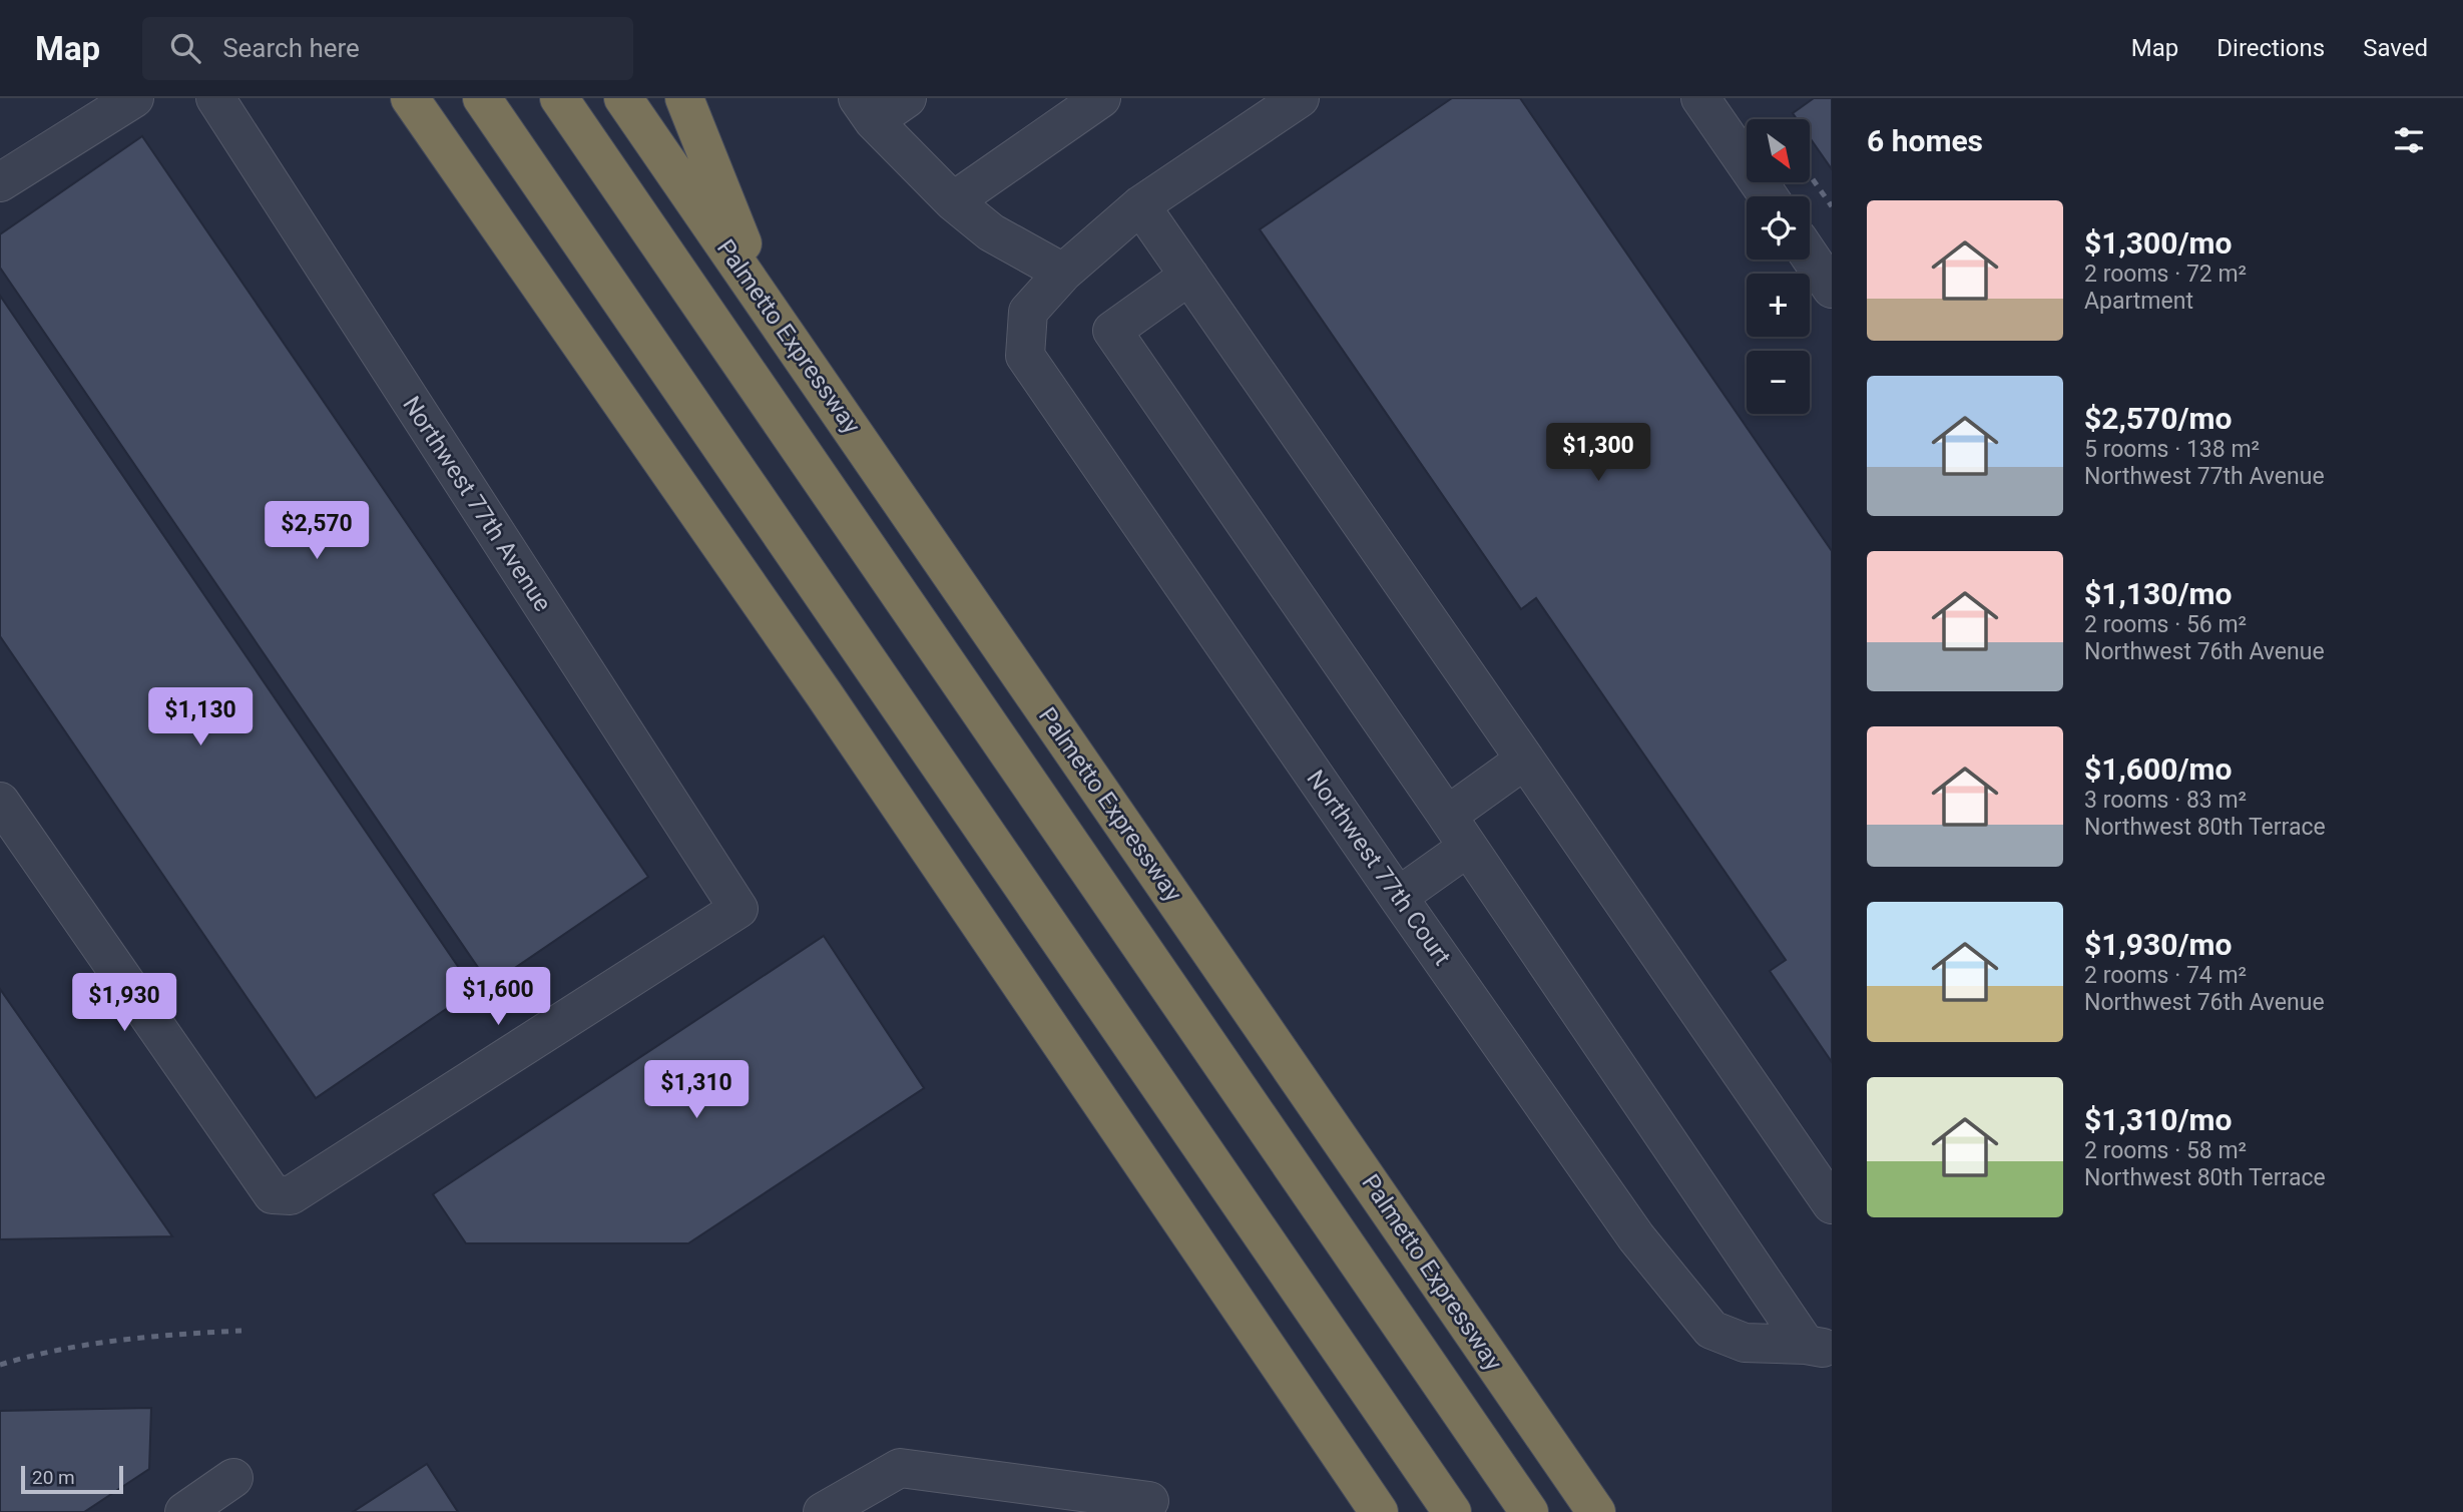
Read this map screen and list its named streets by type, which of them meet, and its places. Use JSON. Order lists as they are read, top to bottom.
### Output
{
  "streets": {
    "highway": ["Palmetto Expressway"],
    "street": ["Northwest 77th Avenue", "Northwest 77th Court"]
  },
  "scale_bar": "20 m",
  "north": "bottom right",
  "page": {
    "header": "Map",
    "search": "Search here",
    "nav": ["Map", "Directions", "Saved"],
    "heading": "6 homes",
    "map_buttons": ["+", "−"],
    "list": [
      {
        "name": "$1,300/mo",
        "note": "2 rooms · 72 m² · Apartment"
      },
      {
        "name": "$2,570/mo",
        "note": "5 rooms · 138 m² · Northwest 77th Avenue"
      },
      {
        "name": "$1,130/mo",
        "note": "2 rooms · 56 m² · Northwest 76th Avenue"
      },
      {
        "name": "$1,600/mo",
        "note": "3 rooms · 83 m² · Northwest 80th Terrace"
      },
      {
        "name": "$1,930/mo",
        "note": "2 rooms · 74 m² · Northwest 76th Avenue"
      },
      {
        "name": "$1,310/mo",
        "note": "2 rooms · 58 m² · Northwest 80th Terrace"
      }
    ],
    "price": [
      "$1,300",
      "$2,570",
      "$1,130",
      "$1,600",
      "$1,930",
      "$1,310"
    ],
    "scale": "20 m"
  }
}
